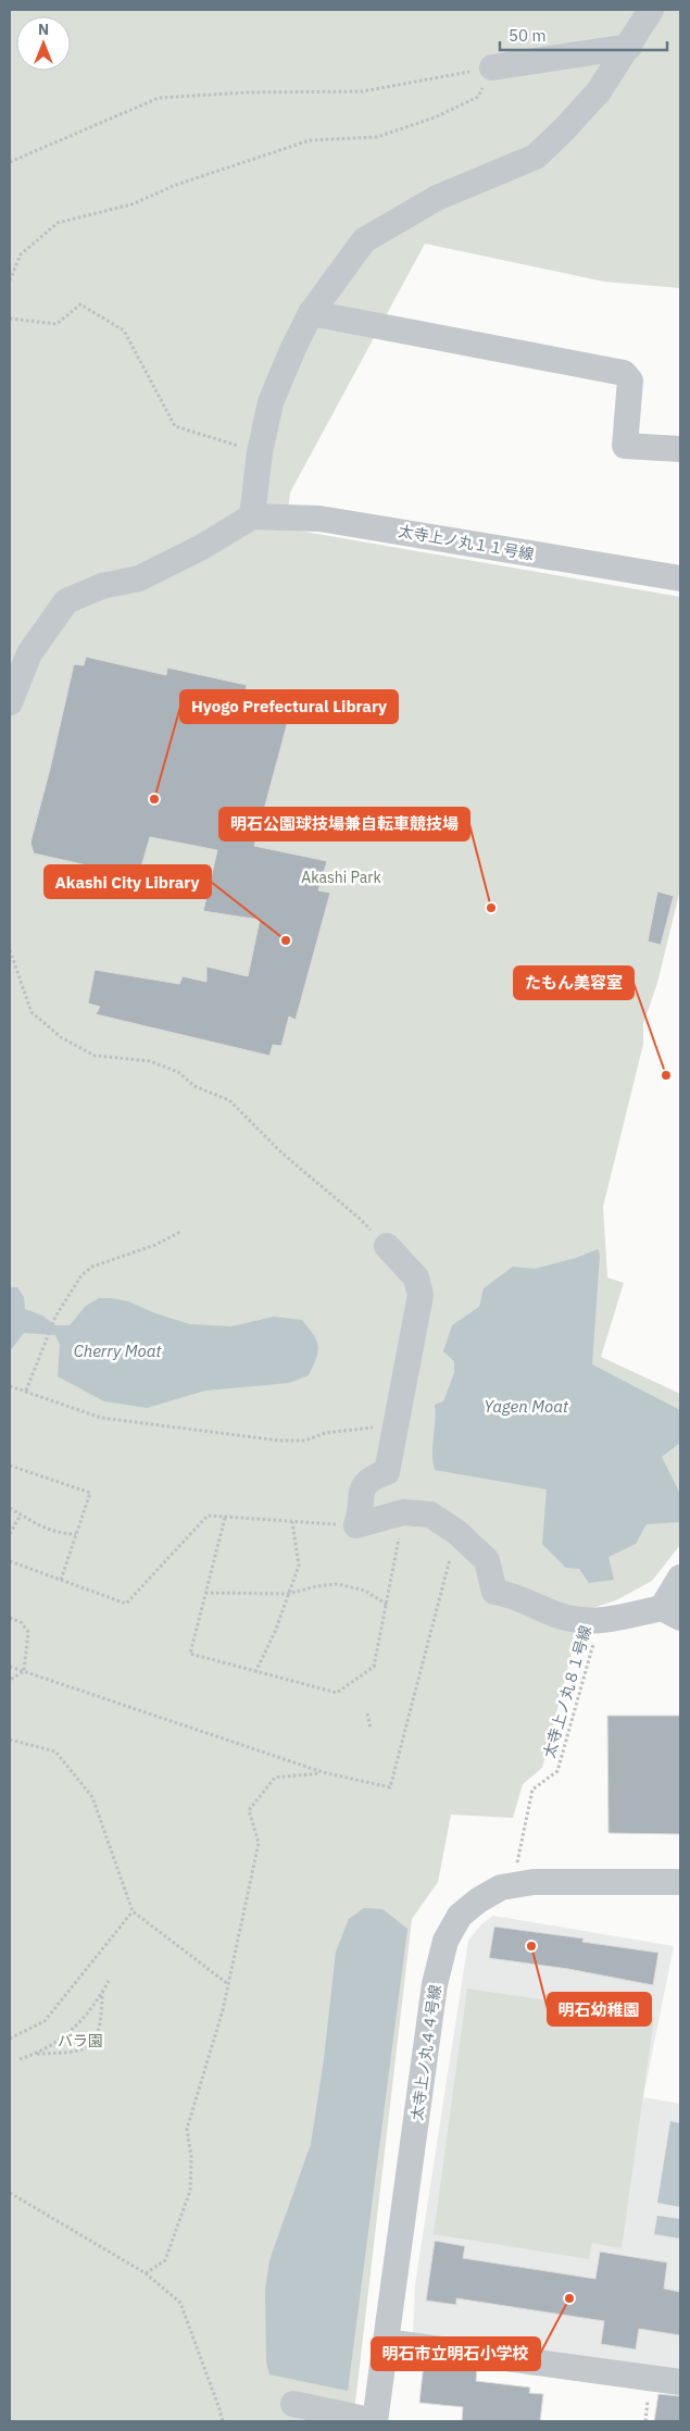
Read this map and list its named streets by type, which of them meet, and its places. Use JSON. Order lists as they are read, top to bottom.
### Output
{
  "streets": {
    "street": ["太寺上ノ丸１１号線", "太寺上ノ丸４４号線"],
    "path": ["太寺上ノ丸８１号線"]
  },
  "crossings": [
    ["太寺上ノ丸８１号線", "太寺上ノ丸４４号線"]
  ],
  "water": ["Cherry Moat", "Yagen Moat"],
  "parks": ["Akashi Park", "バラ園"],
  "places": [
    "Hyogo Prefectural Library",
    "明石公園球技場兼自転車競技場",
    "Akashi City Library",
    "たもん美容室",
    "明石幼稚園",
    "明石市立明石小学校"
  ],
  "scale_bar": "50 m",
  "north": "top"
}
